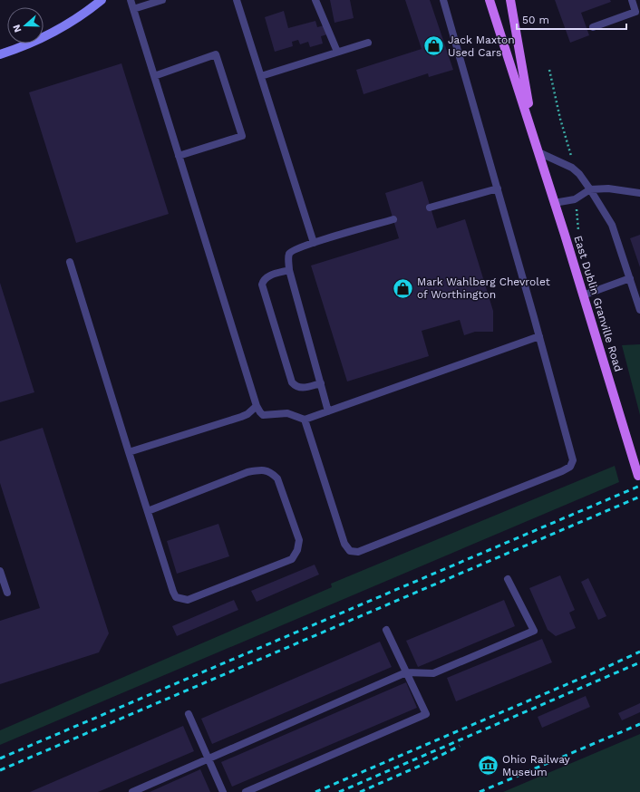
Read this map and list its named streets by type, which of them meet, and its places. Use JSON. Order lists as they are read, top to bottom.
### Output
{
  "streets": {
    "main road": ["East Dublin Granville Road"]
  },
  "places": {
    "shop": ["Jack Maxton Used Cars", "Mark Wahlberg Chevrolet of Worthington"],
    "museum": ["Ohio Railway Museum"]
  },
  "scale_bar": "50 m",
  "north": "left"
}
